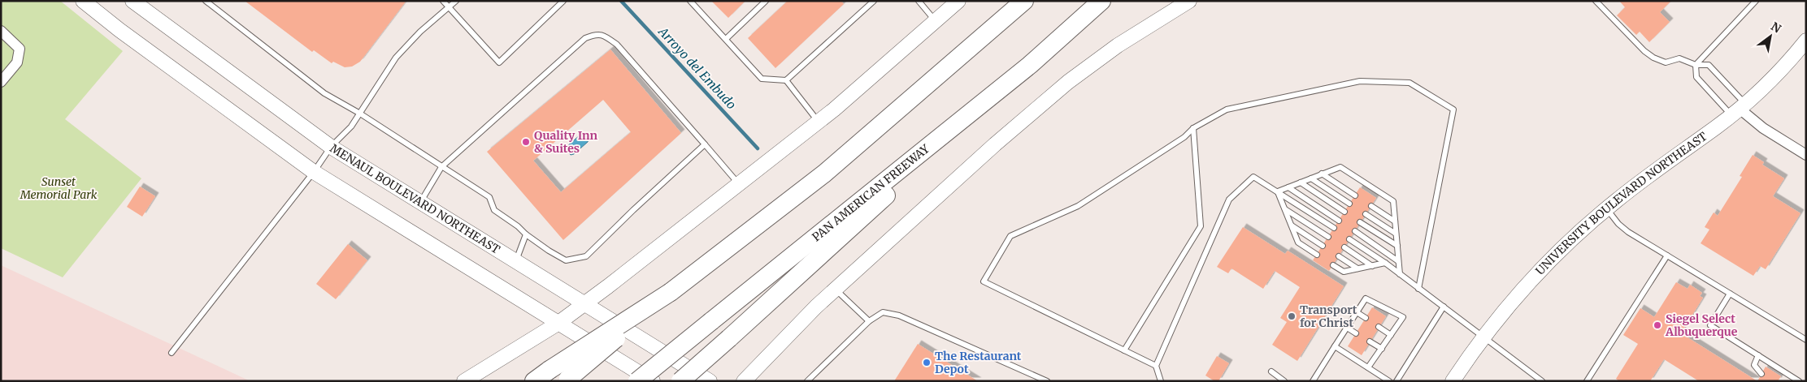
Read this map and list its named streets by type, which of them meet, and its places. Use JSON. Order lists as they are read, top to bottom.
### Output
{
  "streets": {
    "highway": ["PAN AMERICAN FREEWAY"],
    "main road": ["MENAUL BOULEVARD NORTHEAST", "UNIVERSITY BOULEVARD NORTHEAST"]
  },
  "water": ["Arroyo del Embudo"],
  "parks": ["Sunset Memorial Park"],
  "places": [
    "Quality Inn & Suites",
    "Transport for Christ",
    "Siegel Select Albuquerque",
    "The Restaurant Depot"
  ],
  "north": "top right"
}
